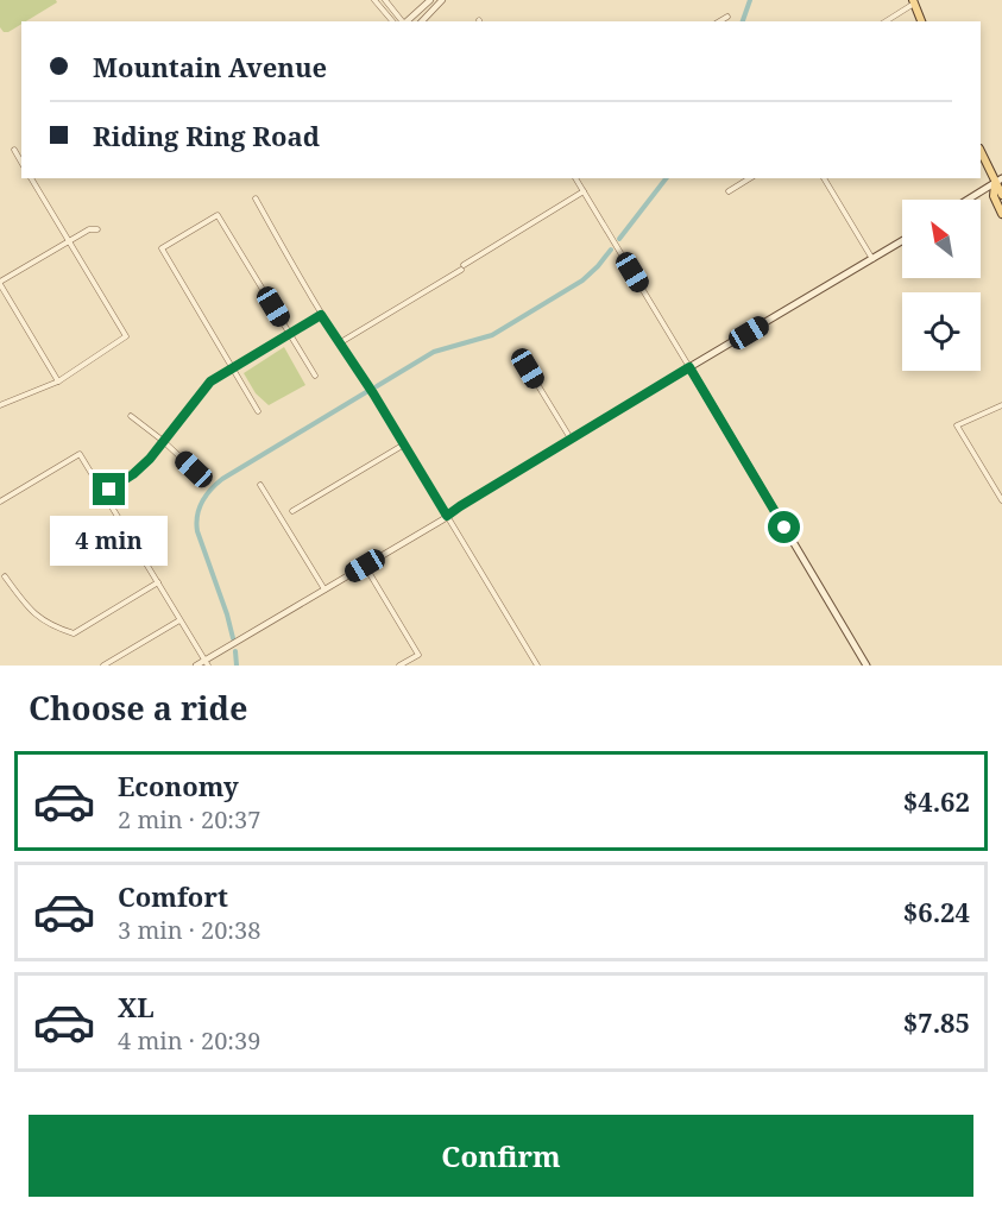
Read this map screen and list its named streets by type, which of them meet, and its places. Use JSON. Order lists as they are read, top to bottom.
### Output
{
  "north": "top left",
  "page": {
    "banner": ["Mountain Avenue", "Riding Ring Road"],
    "bubble": "4 min",
    "heading": "Choose a ride",
    "list": [
      {
        "name": "Economy",
        "note": "2 min · 20:37",
        "value": "$4.62"
      },
      {
        "name": "Comfort",
        "note": "3 min · 20:38",
        "value": "$6.24"
      },
      {
        "name": "XL",
        "note": "4 min · 20:39",
        "value": "$7.85"
      }
    ],
    "buttons": "Confirm"
  }
}
